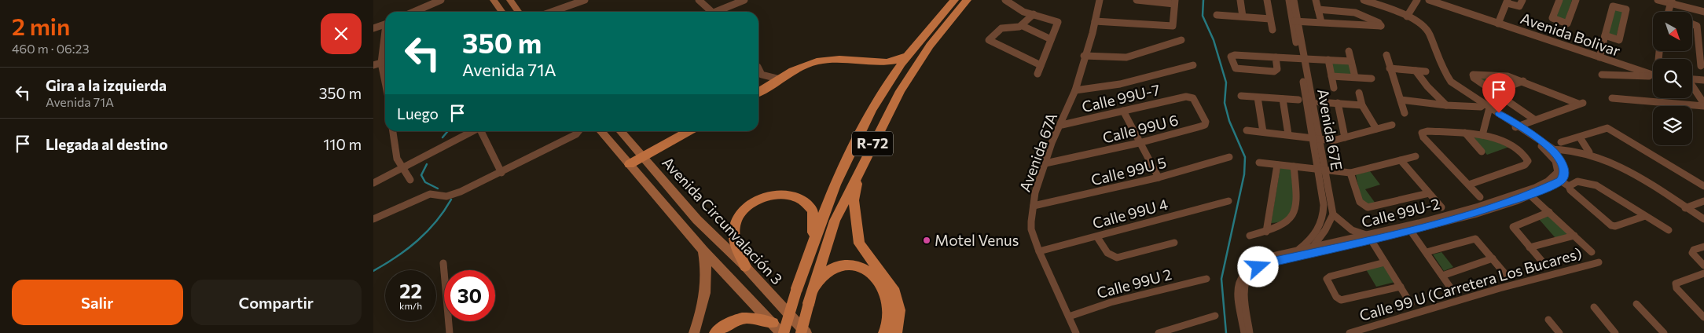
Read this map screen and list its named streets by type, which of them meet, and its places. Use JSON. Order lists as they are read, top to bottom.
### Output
{
  "streets": {
    "main road": ["R-72", "Avenida Circunvalación 3"],
    "street": [
      "Avenida Bolivar",
      "Calle 99U-7",
      "Calle 99U 6",
      "Avenida 67E",
      "Avenida 67A",
      "Calle 99U 5",
      "Calle 99U-2",
      "Calle 99U 4",
      "Calle 99U 2",
      "Calle 99 U (Carretera Los Bucares)"
    ]
  },
  "crossings": [
    ["Calle 99U-7", "Calle 99U 6"],
    ["Calle 99U-7", "Avenida 67A"],
    ["Calle 99U 6", "Avenida 67A"],
    ["Avenida 67E", "Calle 99U-2"],
    ["R-72", "Avenida Circunvalación 3"],
    ["Avenida 67A", "Calle 99U 5"],
    ["Avenida 67A", "Calle 99U 4"],
    ["Avenida 67A", "Calle 99U 2"]
  ],
  "places": ["Motel Venus"],
  "north": "bottom right",
  "page": {
    "heading": ["2 min", "460 m · 06:23"],
    "turn": ["350 m", "Avenida 71A"],
    "list": [
      {
        "name": "Gira a la izquierda",
        "note": "Avenida 71A",
        "value": "350 m"
      },
      {
        "name": "Llegada al destino",
        "value": "110 m"
      }
    ],
    "then": "Luego",
    "speed": "22 km/h",
    "limit": "30",
    "buttons": ["Salir", "Compartir"]
  }
}
